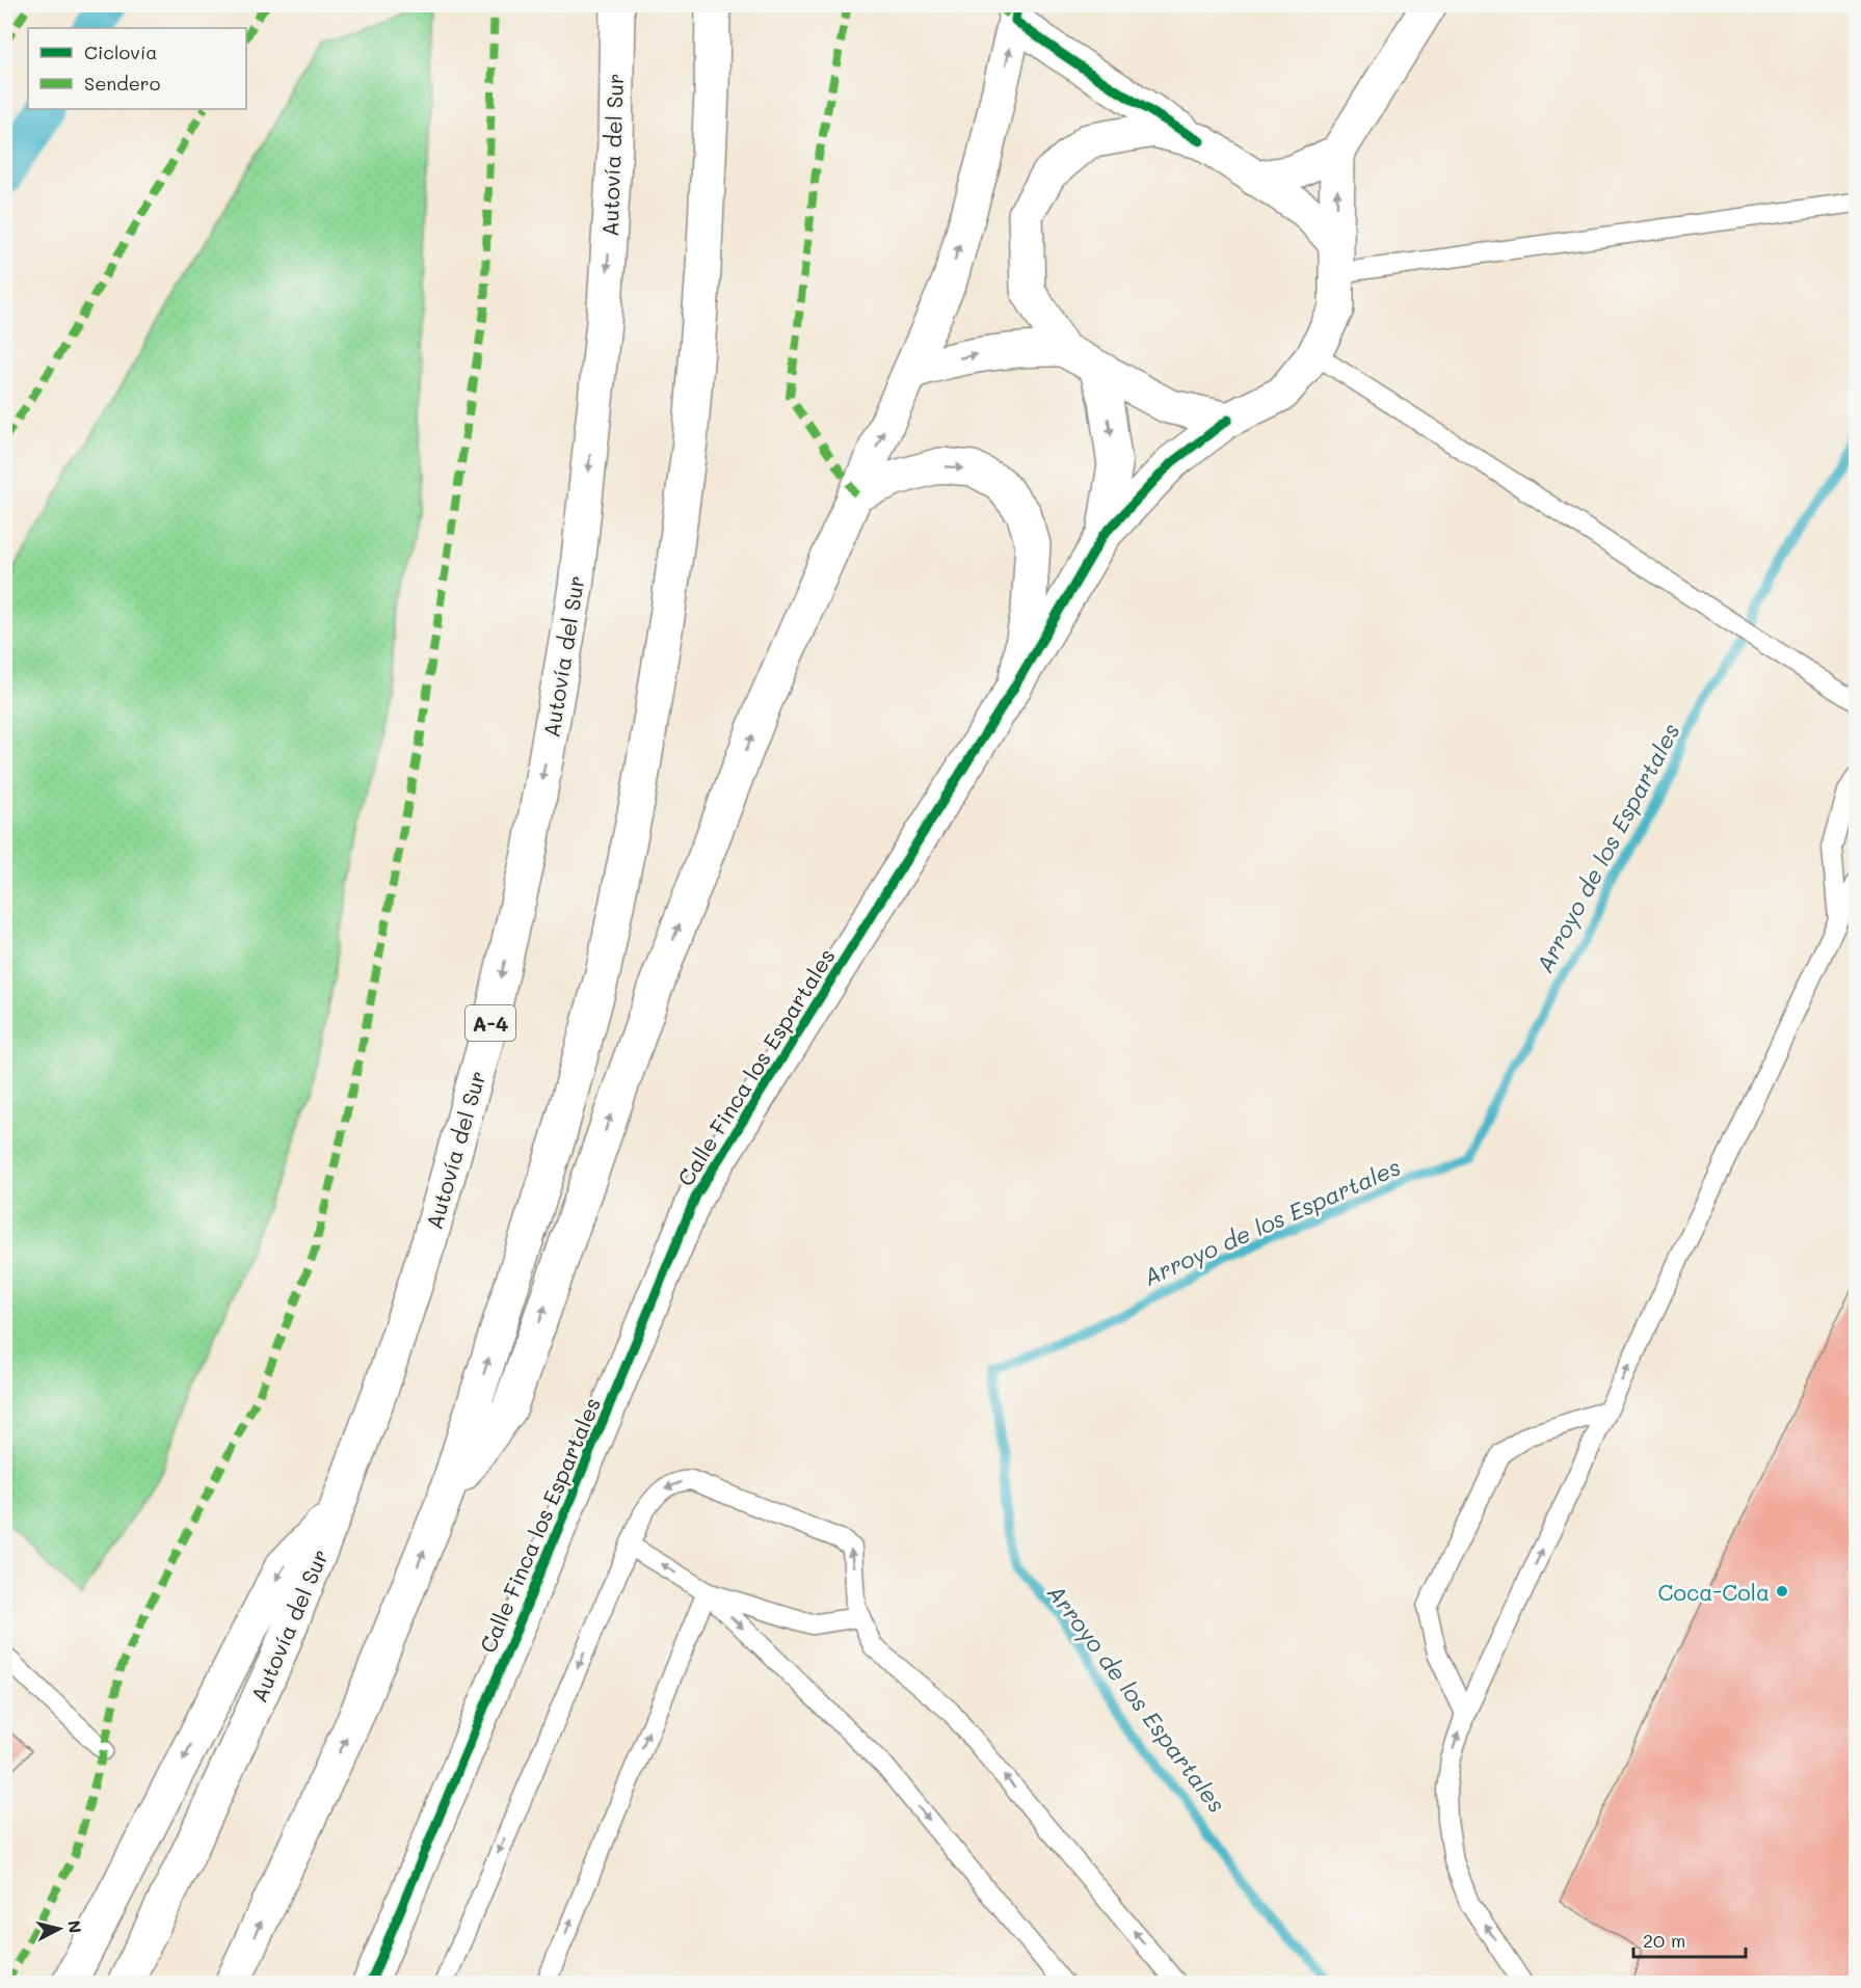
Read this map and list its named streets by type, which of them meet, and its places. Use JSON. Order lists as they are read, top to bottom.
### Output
{
  "streets": {
    "main road": ["Autovía del Sur", "A-4", "Calle Finca los Espartales"]
  },
  "water": ["Arroyo de los Espartales"],
  "places": ["Coca-Cola"],
  "legend": ["Ciclovía", "Sendero"],
  "scale_bar": "20 m",
  "north": "right"
}
